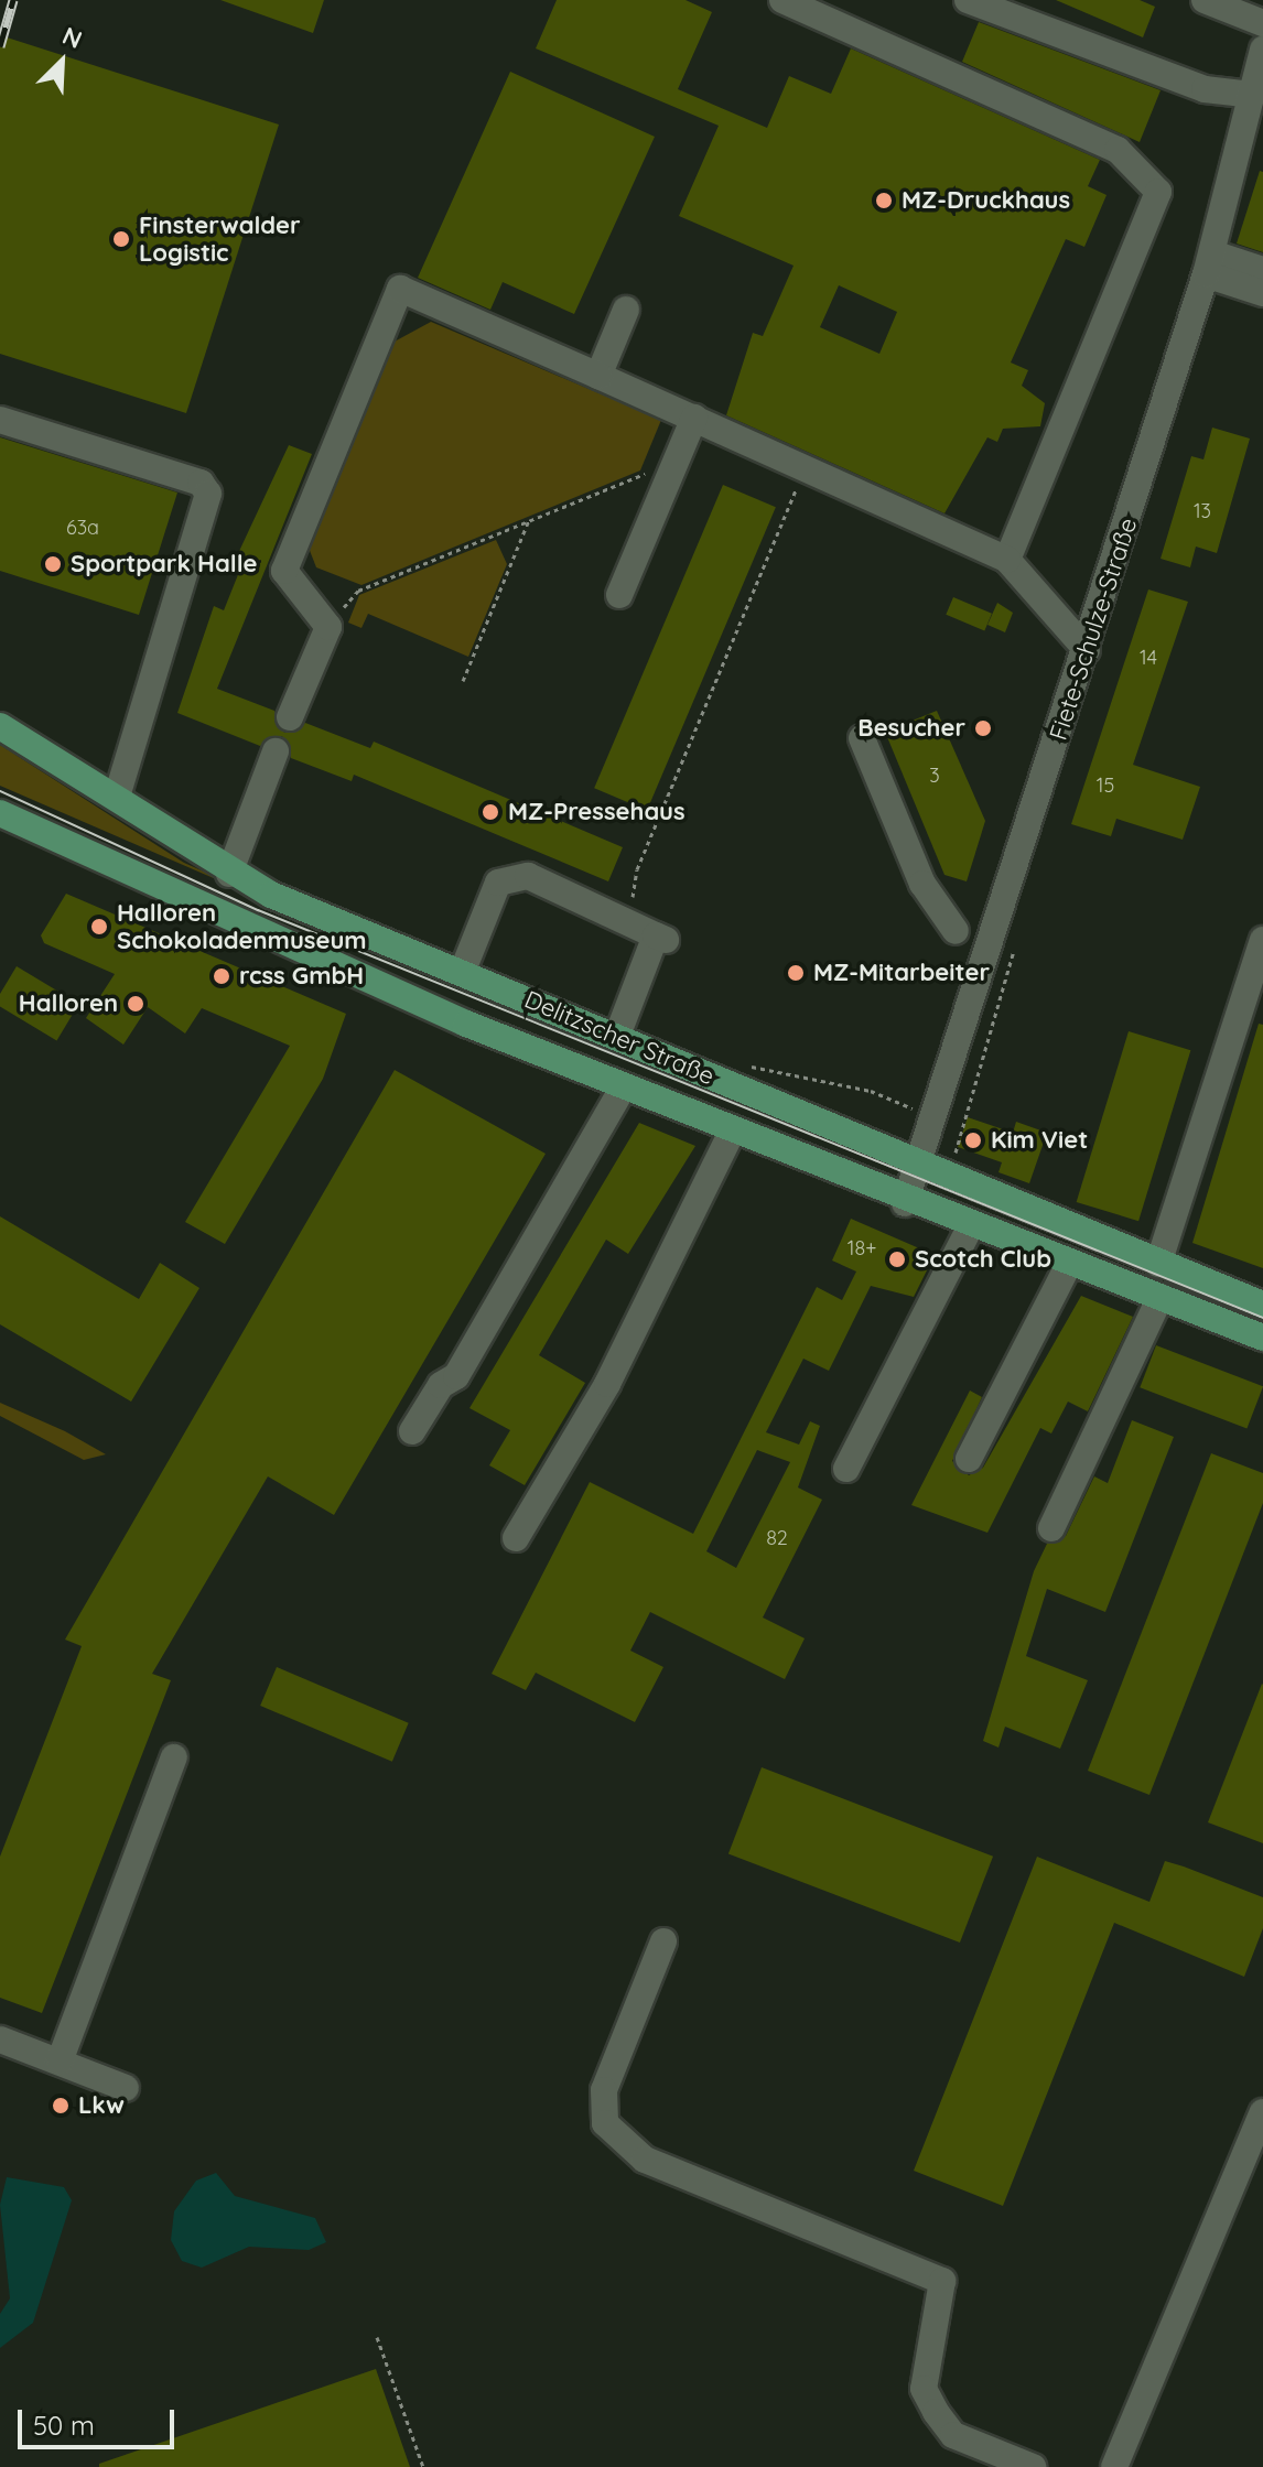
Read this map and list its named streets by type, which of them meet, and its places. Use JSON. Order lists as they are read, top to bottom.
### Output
{
  "streets": {
    "main road": ["Delitzscher Straße"],
    "street": ["Fiete-Schulze-Straße"]
  },
  "crossings": [
    ["Fiete-Schulze-Straße", "Delitzscher Straße"]
  ],
  "places": [
    "MZ-Druckhaus",
    "Finsterwalder Logistic",
    "Sportpark Halle",
    "Besucher",
    "MZ-Pressehaus",
    "Halloren Schokoladenmuseum",
    "MZ-Mitarbeiter",
    "rcss GmbH",
    "Halloren",
    "Kim Viet",
    "Scotch Club",
    "Lkw"
  ],
  "house_numbers": [
    "13",
    "63a",
    "14",
    "3",
    "15",
    "18+",
    "82"
  ],
  "scale_bar": "50 m",
  "north": "top right"
}
